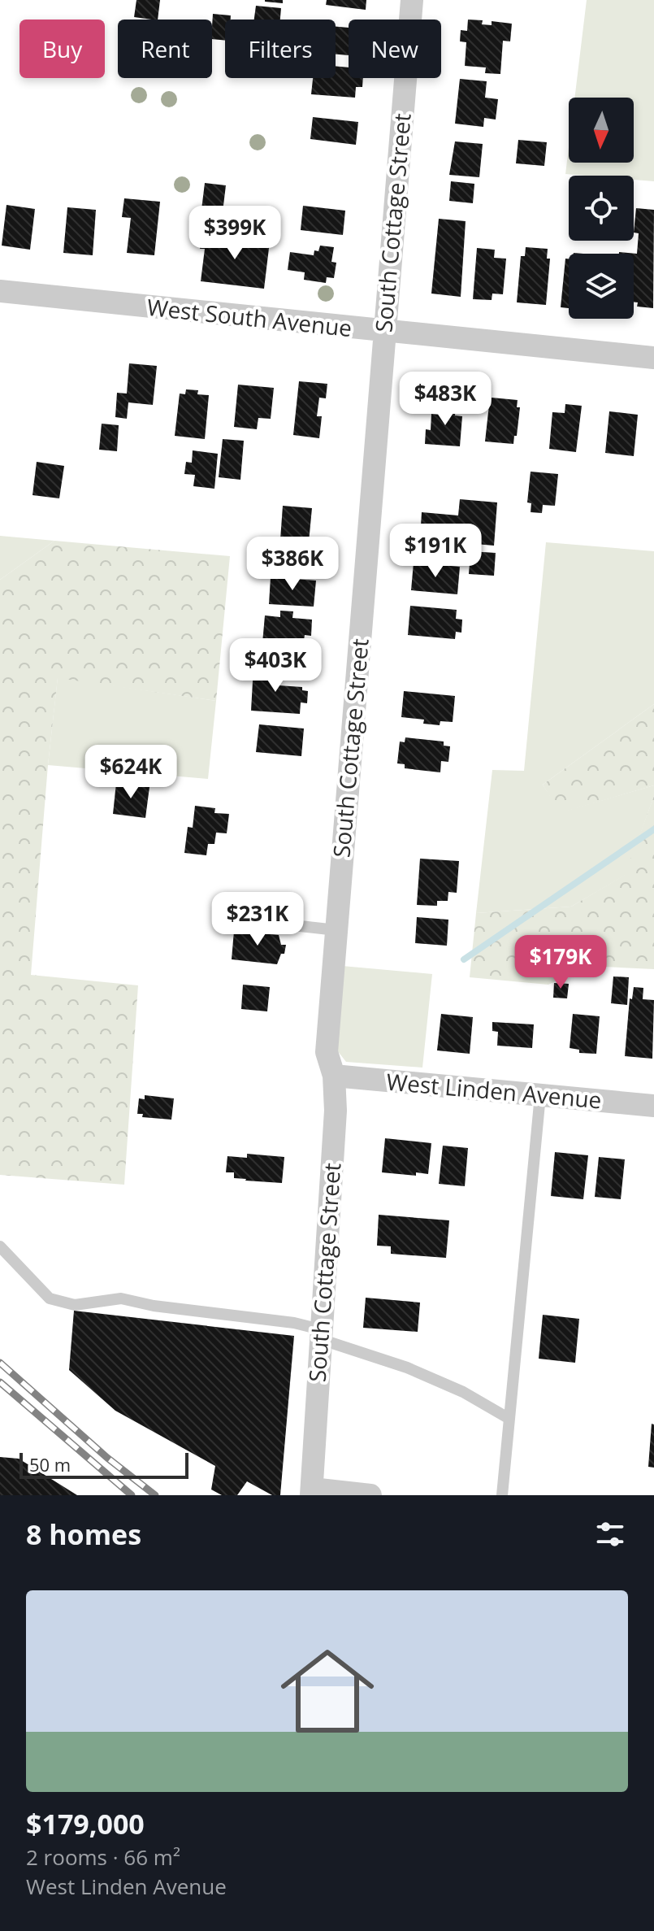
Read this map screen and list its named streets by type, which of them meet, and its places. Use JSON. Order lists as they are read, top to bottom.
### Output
{
  "streets": {
    "street": ["South Cottage Street", "West South Avenue", "West Linden Avenue"]
  },
  "crossings": [
    ["South Cottage Street", "West South Avenue"],
    ["South Cottage Street", "West Linden Avenue"]
  ],
  "scale_bar": "50 m",
  "north": "bottom",
  "page": {
    "chip": [
      "Buy",
      "Rent",
      "Filters",
      "New"
    ],
    "price": [
      "$399K",
      "$483K",
      "$191K",
      "$386K",
      "$403K",
      "$624K",
      "$231K",
      "$179K"
    ],
    "scale": "50 m",
    "heading": "8 homes",
    "list": [
      {
        "name": "$179,000",
        "note": "2 rooms · 66 m² · West Linden Avenue"
      }
    ]
  }
}
